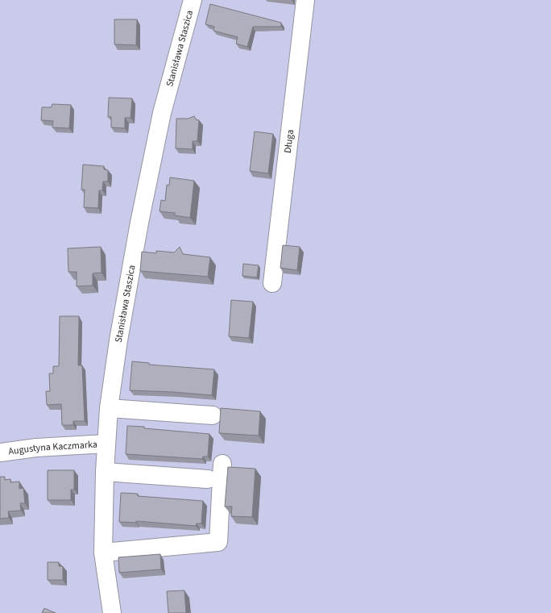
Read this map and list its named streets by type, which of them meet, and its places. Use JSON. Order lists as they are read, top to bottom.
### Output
{
  "streets": {
    "street": ["Stanisława Staszica", "Długa", "Augustyna Kaczmarka"]
  },
  "crossings": [
    ["Stanisława Staszica", "Augustyna Kaczmarka"]
  ]
}
